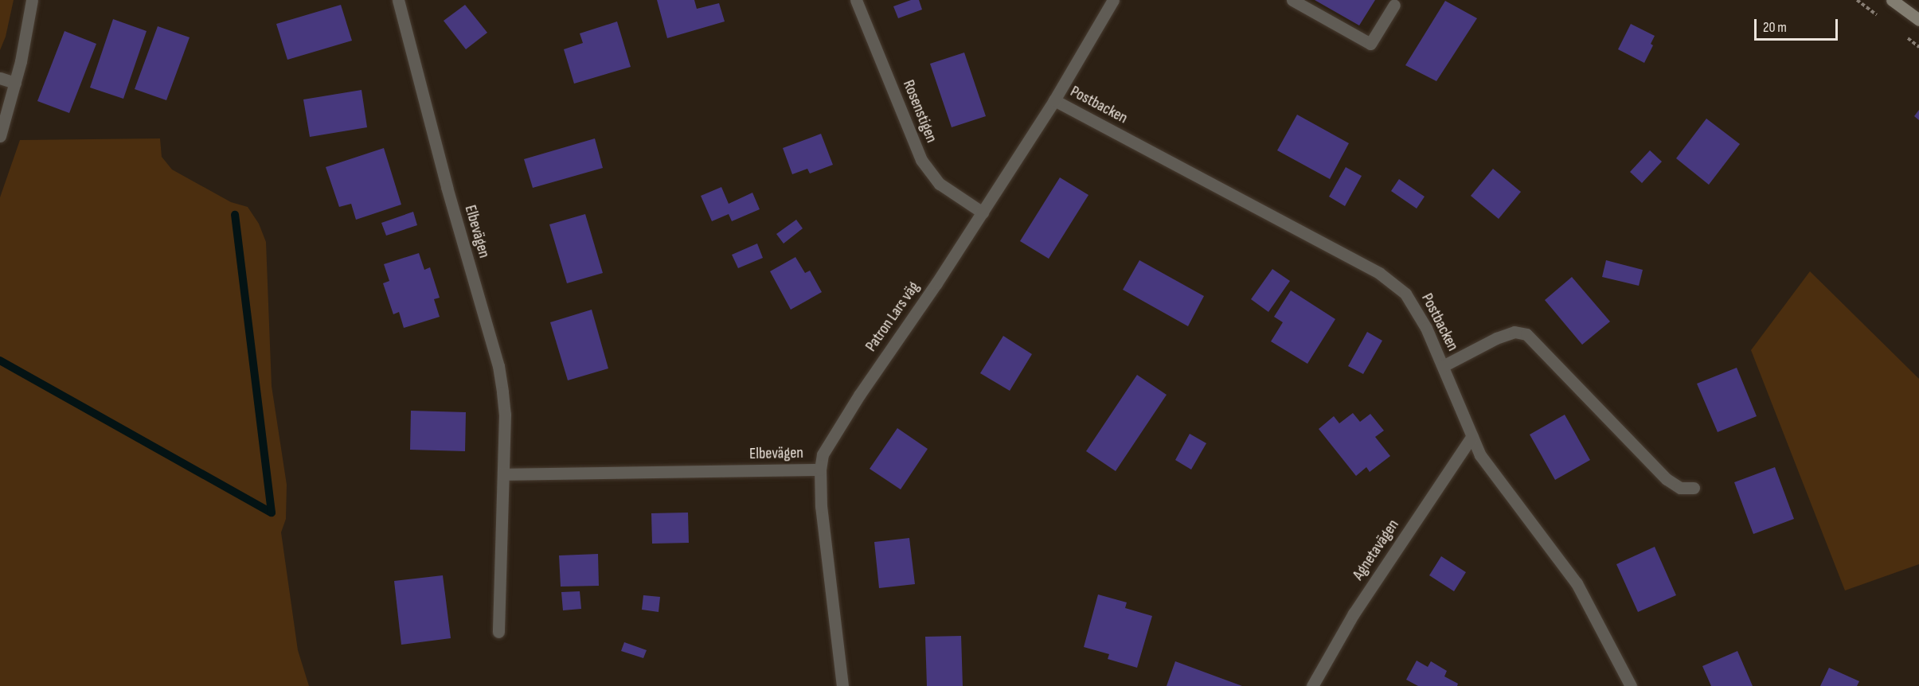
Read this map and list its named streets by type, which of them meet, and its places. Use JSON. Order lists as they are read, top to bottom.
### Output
{
  "streets": {
    "street": [
      "Postbacken",
      "Rosenstigen",
      "Elbevägen",
      "Patron Lars väg",
      "Agnetavägen"
    ]
  },
  "crossings": [
    ["Postbacken", "Patron Lars väg"],
    ["Postbacken", "Agnetavägen"],
    ["Rosenstigen", "Patron Lars väg"],
    ["Elbevägen", "Patron Lars väg"]
  ],
  "scale_bar": "20 m"
}
